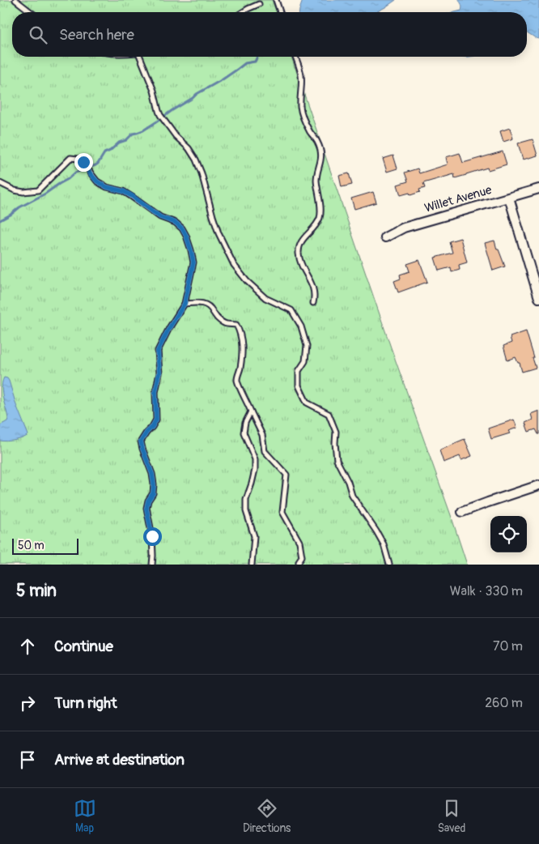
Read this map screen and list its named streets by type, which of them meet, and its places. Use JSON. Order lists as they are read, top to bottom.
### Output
{
  "streets": {
    "street": ["Willet Avenue"]
  },
  "scale_bar": "50 m",
  "page": {
    "search": "Search here",
    "scale": "50 m",
    "heading": ["5 min", "Walk · 330 m"],
    "list": [
      ["Continue", "70 m"],
      ["Turn right", "260 m"],
      "Arrive at destination"
    ],
    "nav": ["Map", "Directions", "Saved"]
  }
}
